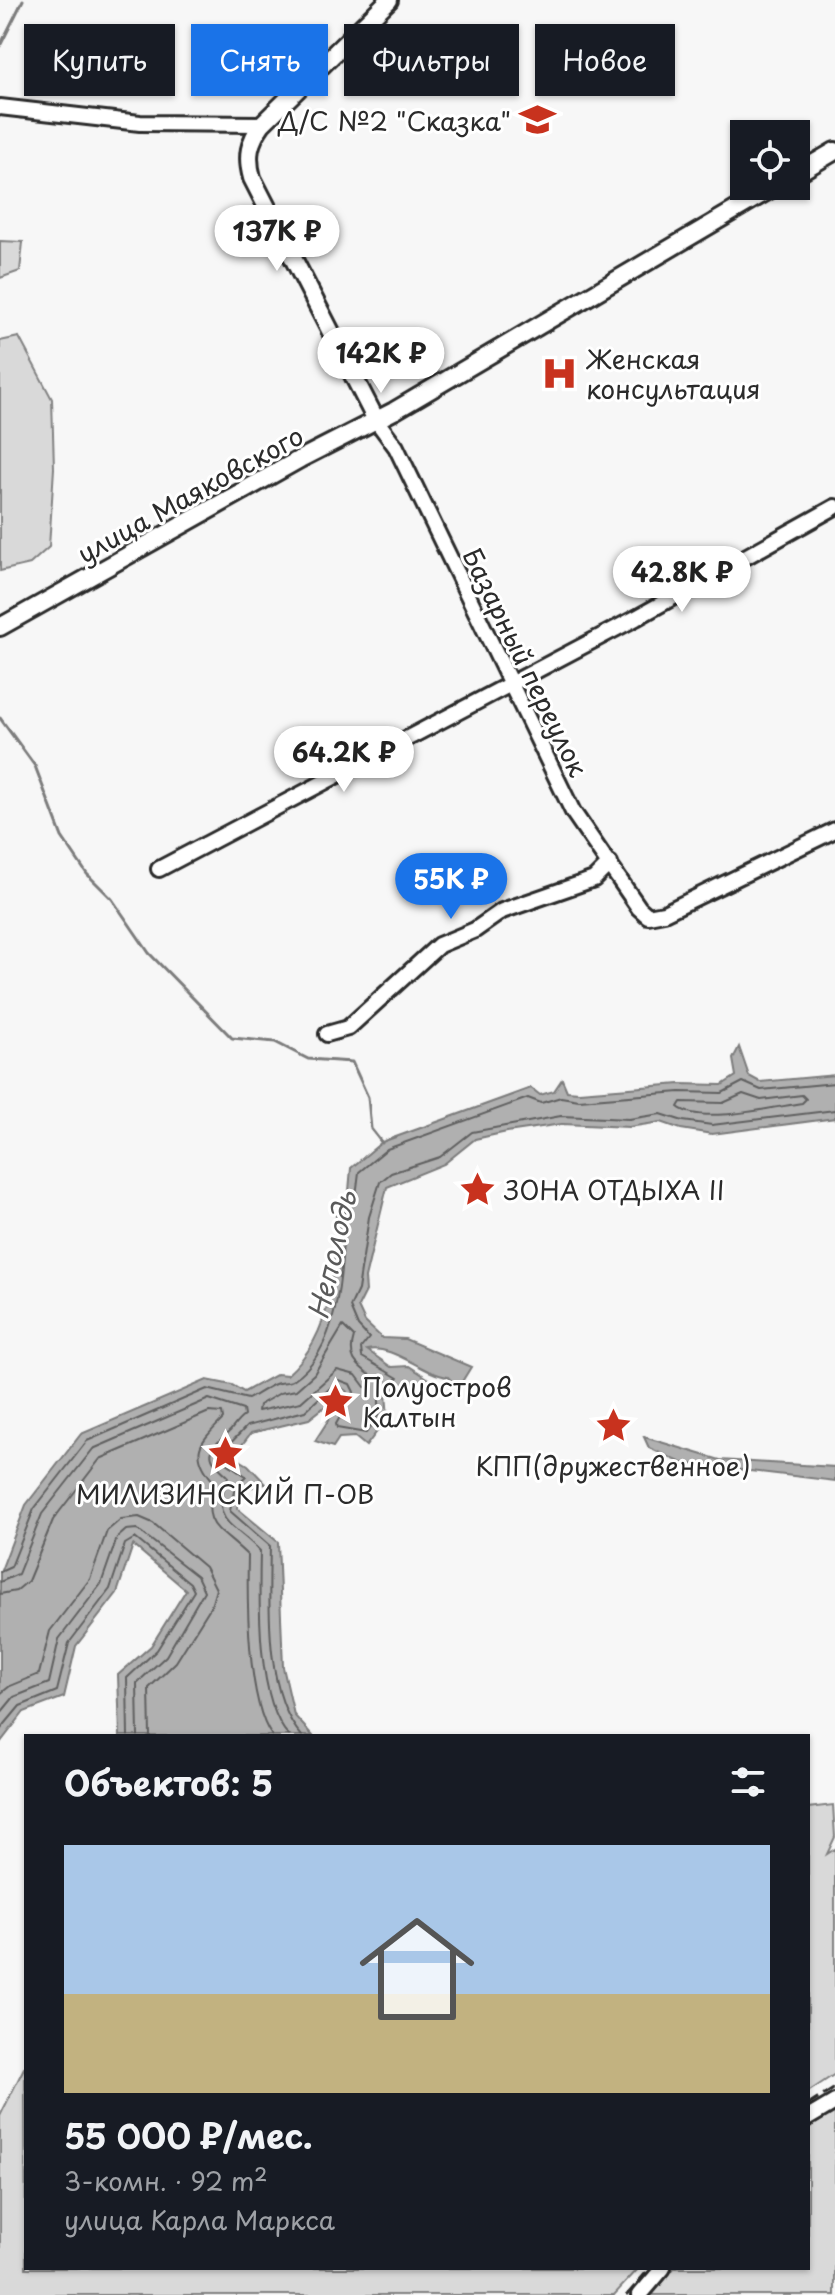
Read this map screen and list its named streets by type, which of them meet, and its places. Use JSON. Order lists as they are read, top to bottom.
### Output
{
  "streets": {
    "street": ["улица Маяковского", "Базарный переулок"]
  },
  "crossings": [
    ["улица Маяковского", "Базарный переулок"]
  ],
  "water": ["Неполодь"],
  "places": {
    "school or university": ["Д/С №2 \"Сказка\""],
    "hospital": ["Женская консультация"],
    "place": [
      "ЗОНА ОТДЫХА II",
      "Полуостров Калтын",
      "КПП(дружественное)",
      "МИЛИЗИНСКИЙ П-ОВ"
    ]
  },
  "page": {
    "chip": [
      "Купить",
      "Снять",
      "Фильтры",
      "Новое"
    ],
    "price": [
      "137K ₽",
      "142K ₽",
      "42.8K ₽",
      "64.2K ₽",
      "55K ₽"
    ],
    "heading": "Объектов: 5",
    "list": [
      {
        "name": "55 000 ₽/мес.",
        "note": "3-комн. · 92 m² · улица Карла Маркса"
      }
    ]
  }
}
